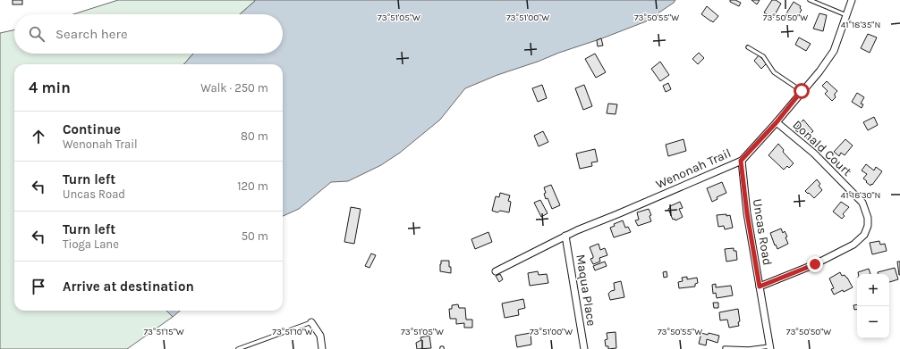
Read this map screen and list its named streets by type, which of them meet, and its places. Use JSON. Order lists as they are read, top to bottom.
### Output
{
  "streets": {
    "street": [
      "Donald Court",
      "Wenonah Trail",
      "Uncas Road",
      "Maqua Place"
    ]
  },
  "crossings": [
    ["Donald Court", "Wenonah Trail"],
    ["Donald Court", "Uncas Road"],
    ["Wenonah Trail", "Uncas Road"],
    ["Wenonah Trail", "Maqua Place"]
  ],
  "page": {
    "search": "Search here",
    "heading": ["4 min", "Walk · 250 m"],
    "list": [
      ["Continue", "Wenonah Trail", "80 m"],
      ["Turn left", "Uncas Road", "120 m"],
      ["Turn left", "Tioga Lane", "50 m"],
      "Arrive at destination"
    ],
    "map_buttons": ["+", "−"]
  },
  "coordinates": [
    "73°51'05\"W",
    "73°51'00\"W",
    "73°50'55\"W",
    "73°50'50\"W",
    "41°18'35\"N",
    "41°18'30\"N",
    "73°51'15\"W",
    "73°51'10\"W"
  ]
}
